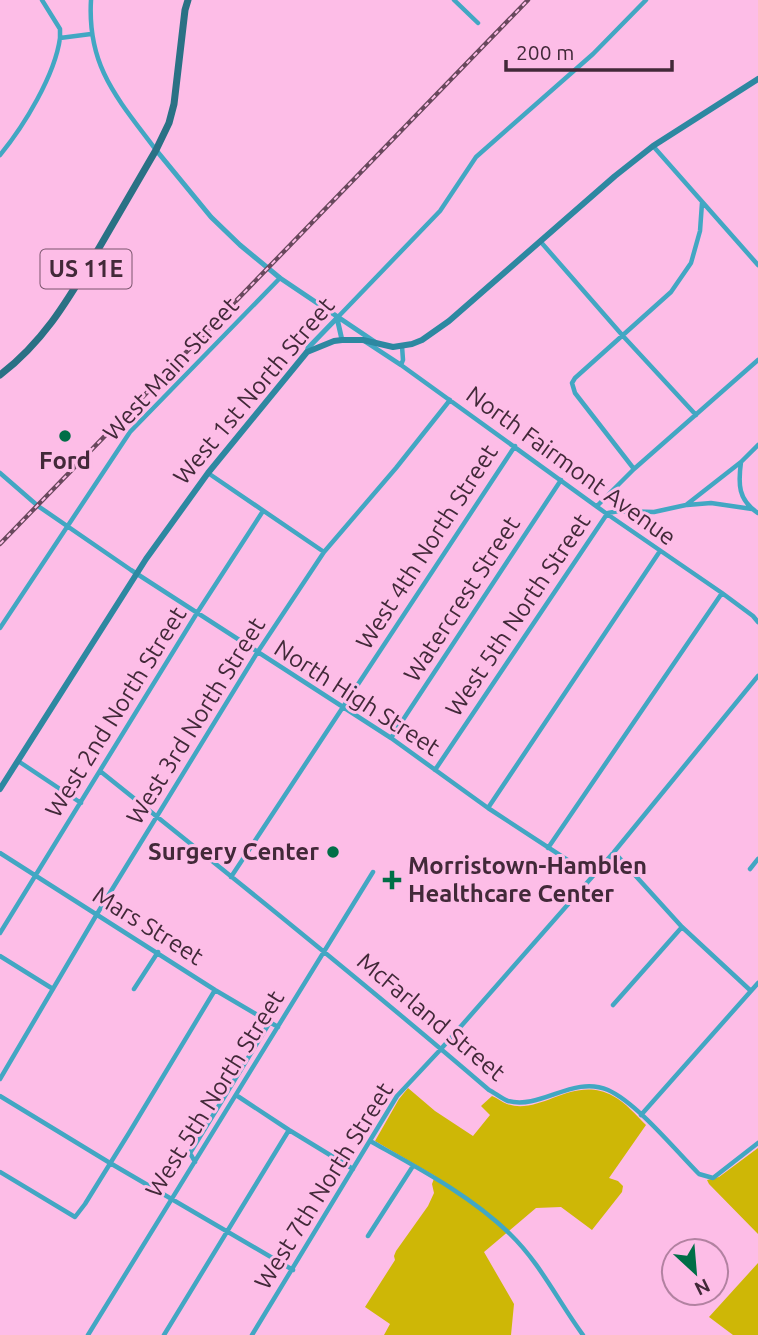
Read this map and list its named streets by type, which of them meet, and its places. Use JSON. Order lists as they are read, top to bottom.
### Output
{
  "streets": {
    "main road": ["US 11E", "West 1st North Street"],
    "street": [
      "West Main Street",
      "North Fairmont Avenue",
      "West 4th North Street",
      "Watercrest Street",
      "West 5th North Street",
      "North High Street",
      "West 2nd North Street",
      "West 3rd North Street",
      "Mars Street",
      "McFarland Street",
      "West 7th North Street"
    ]
  },
  "crossings": [
    ["West Main Street", "North High Street"],
    ["West 1st North Street", "North High Street"],
    ["North Fairmont Avenue", "West 4th North Street"],
    ["North Fairmont Avenue", "Watercrest Street"],
    ["North Fairmont Avenue", "West 5th North Street"],
    ["North Fairmont Avenue", "West 3rd North Street"],
    ["West 4th North Street", "North High Street"],
    ["West 4th North Street", "McFarland Street"],
    ["Watercrest Street", "North High Street"],
    ["West 5th North Street", "North High Street"],
    ["West 5th North Street", "Mars Street"],
    ["West 5th North Street", "McFarland Street"],
    ["North High Street", "West 2nd North Street"],
    ["North High Street", "West 3rd North Street"],
    ["North High Street", "West 7th North Street"],
    ["West 2nd North Street", "Mars Street"],
    ["West 2nd North Street", "McFarland Street"],
    ["West 3rd North Street", "Mars Street"],
    ["West 3rd North Street", "McFarland Street"],
    ["McFarland Street", "West 7th North Street"]
  ],
  "places": {
    "other": ["Ford", "Surgery Center"],
    "health": ["Morristown-Hamblen Healthcare Center"]
  },
  "scale_bar": "200 m",
  "north": "bottom right"
}
